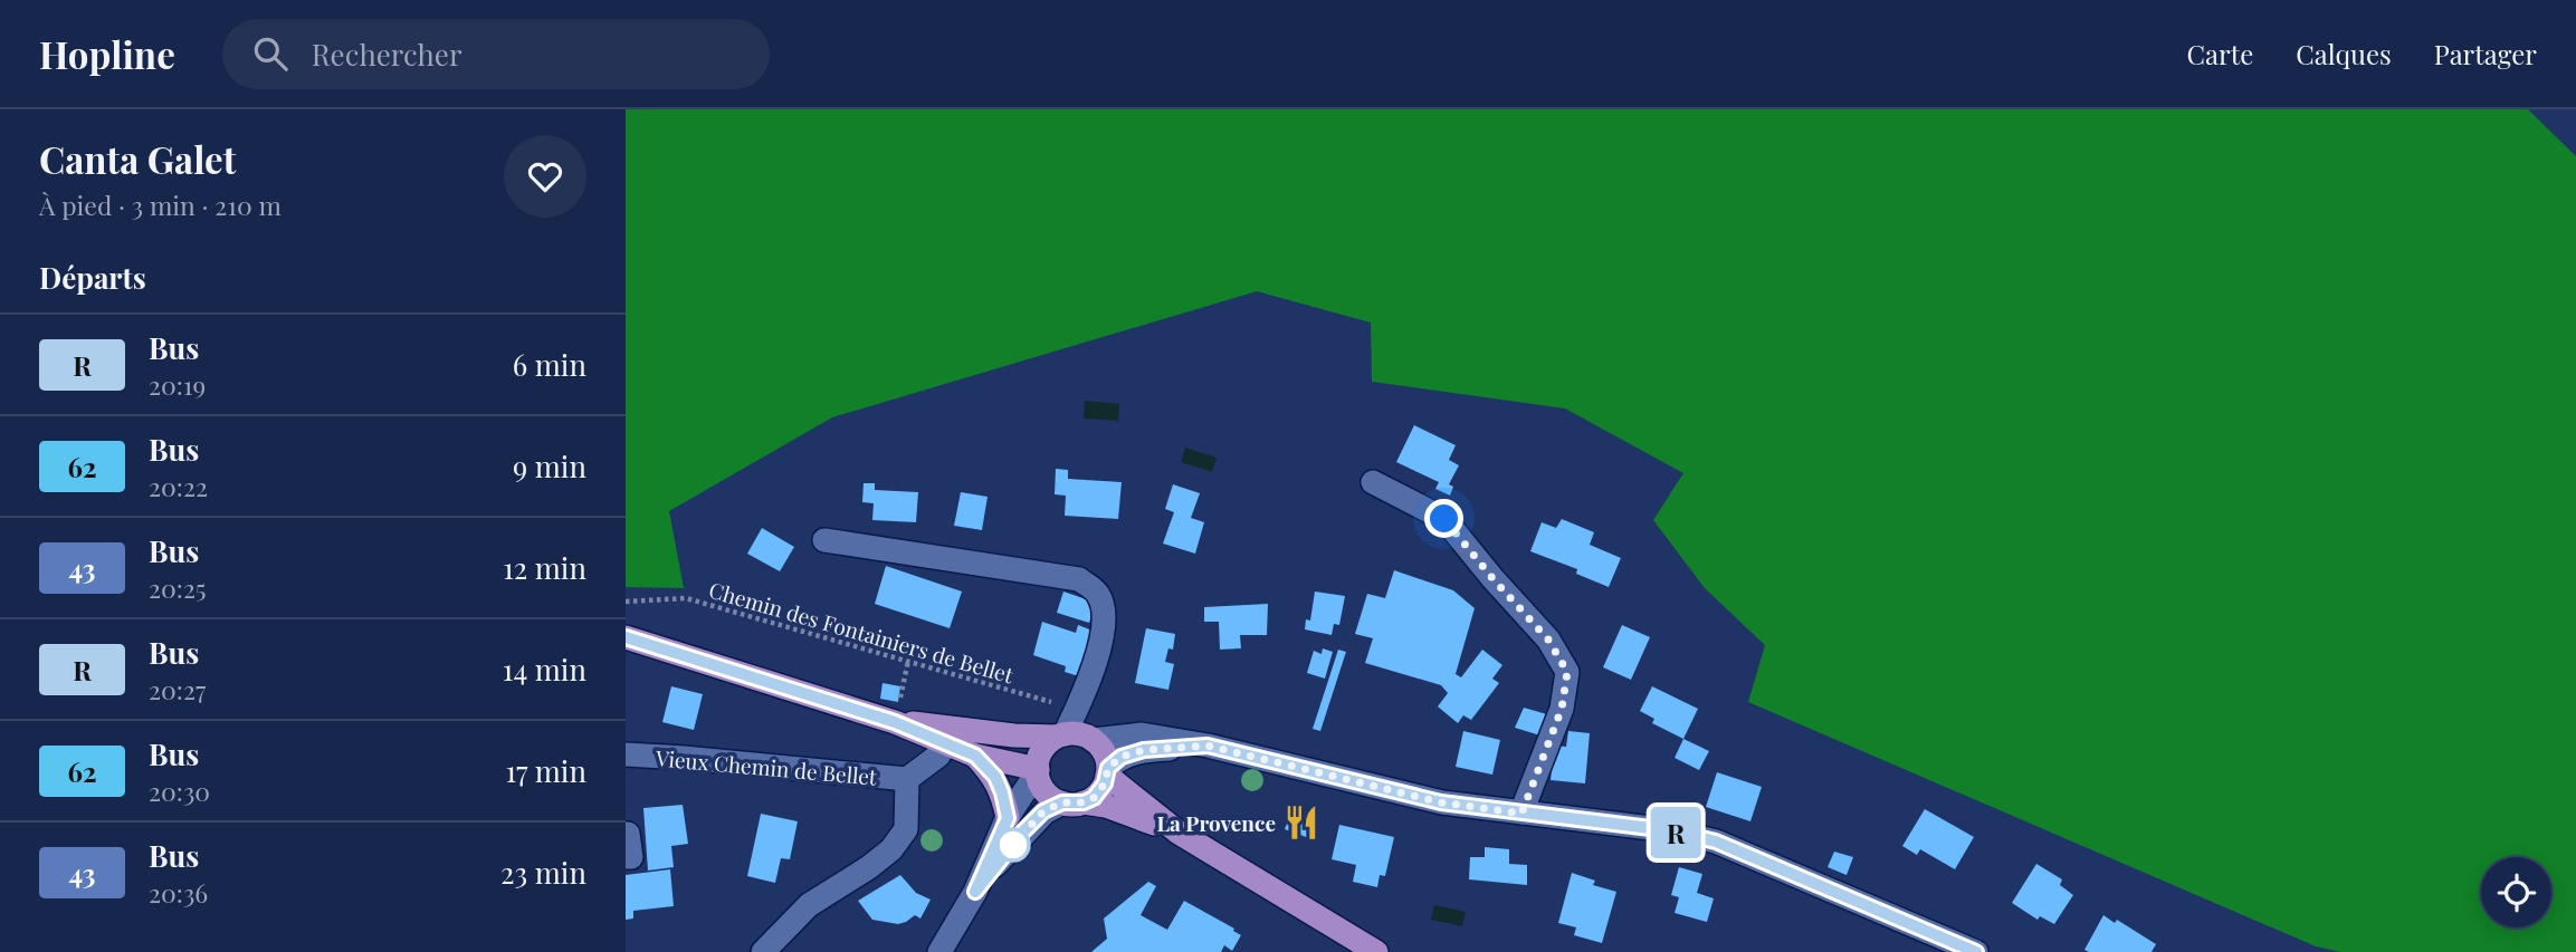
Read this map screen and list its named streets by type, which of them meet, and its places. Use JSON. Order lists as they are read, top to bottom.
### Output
{
  "streets": {
    "street": ["Vieux Chemin de Bellet"],
    "path": ["Chemin des Fontainiers de Bellet"]
  },
  "places": {
    "restaurant": ["La Provence"]
  },
  "lines": ["bus line R"],
  "page": {
    "header": "Hopline",
    "search": "Rechercher",
    "nav": ["Carte", "Calques", "Partager"],
    "heading": [
      ["Canta Galet", "À pied · 3 min · 210 m"],
      "Départs"
    ],
    "on_map": "R",
    "list": [
      {
        "mark": "R",
        "name": "Bus",
        "note": "20:19",
        "value": "6 min"
      },
      {
        "mark": "62",
        "name": "Bus",
        "note": "20:22",
        "value": "9 min"
      },
      {
        "mark": "43",
        "name": "Bus",
        "note": "20:25",
        "value": "12 min"
      },
      {
        "mark": "R",
        "name": "Bus",
        "note": "20:27",
        "value": "14 min"
      },
      {
        "mark": "62",
        "name": "Bus",
        "note": "20:30",
        "value": "17 min"
      },
      {
        "mark": "43",
        "name": "Bus",
        "note": "20:36",
        "value": "23 min"
      }
    ]
  }
}
